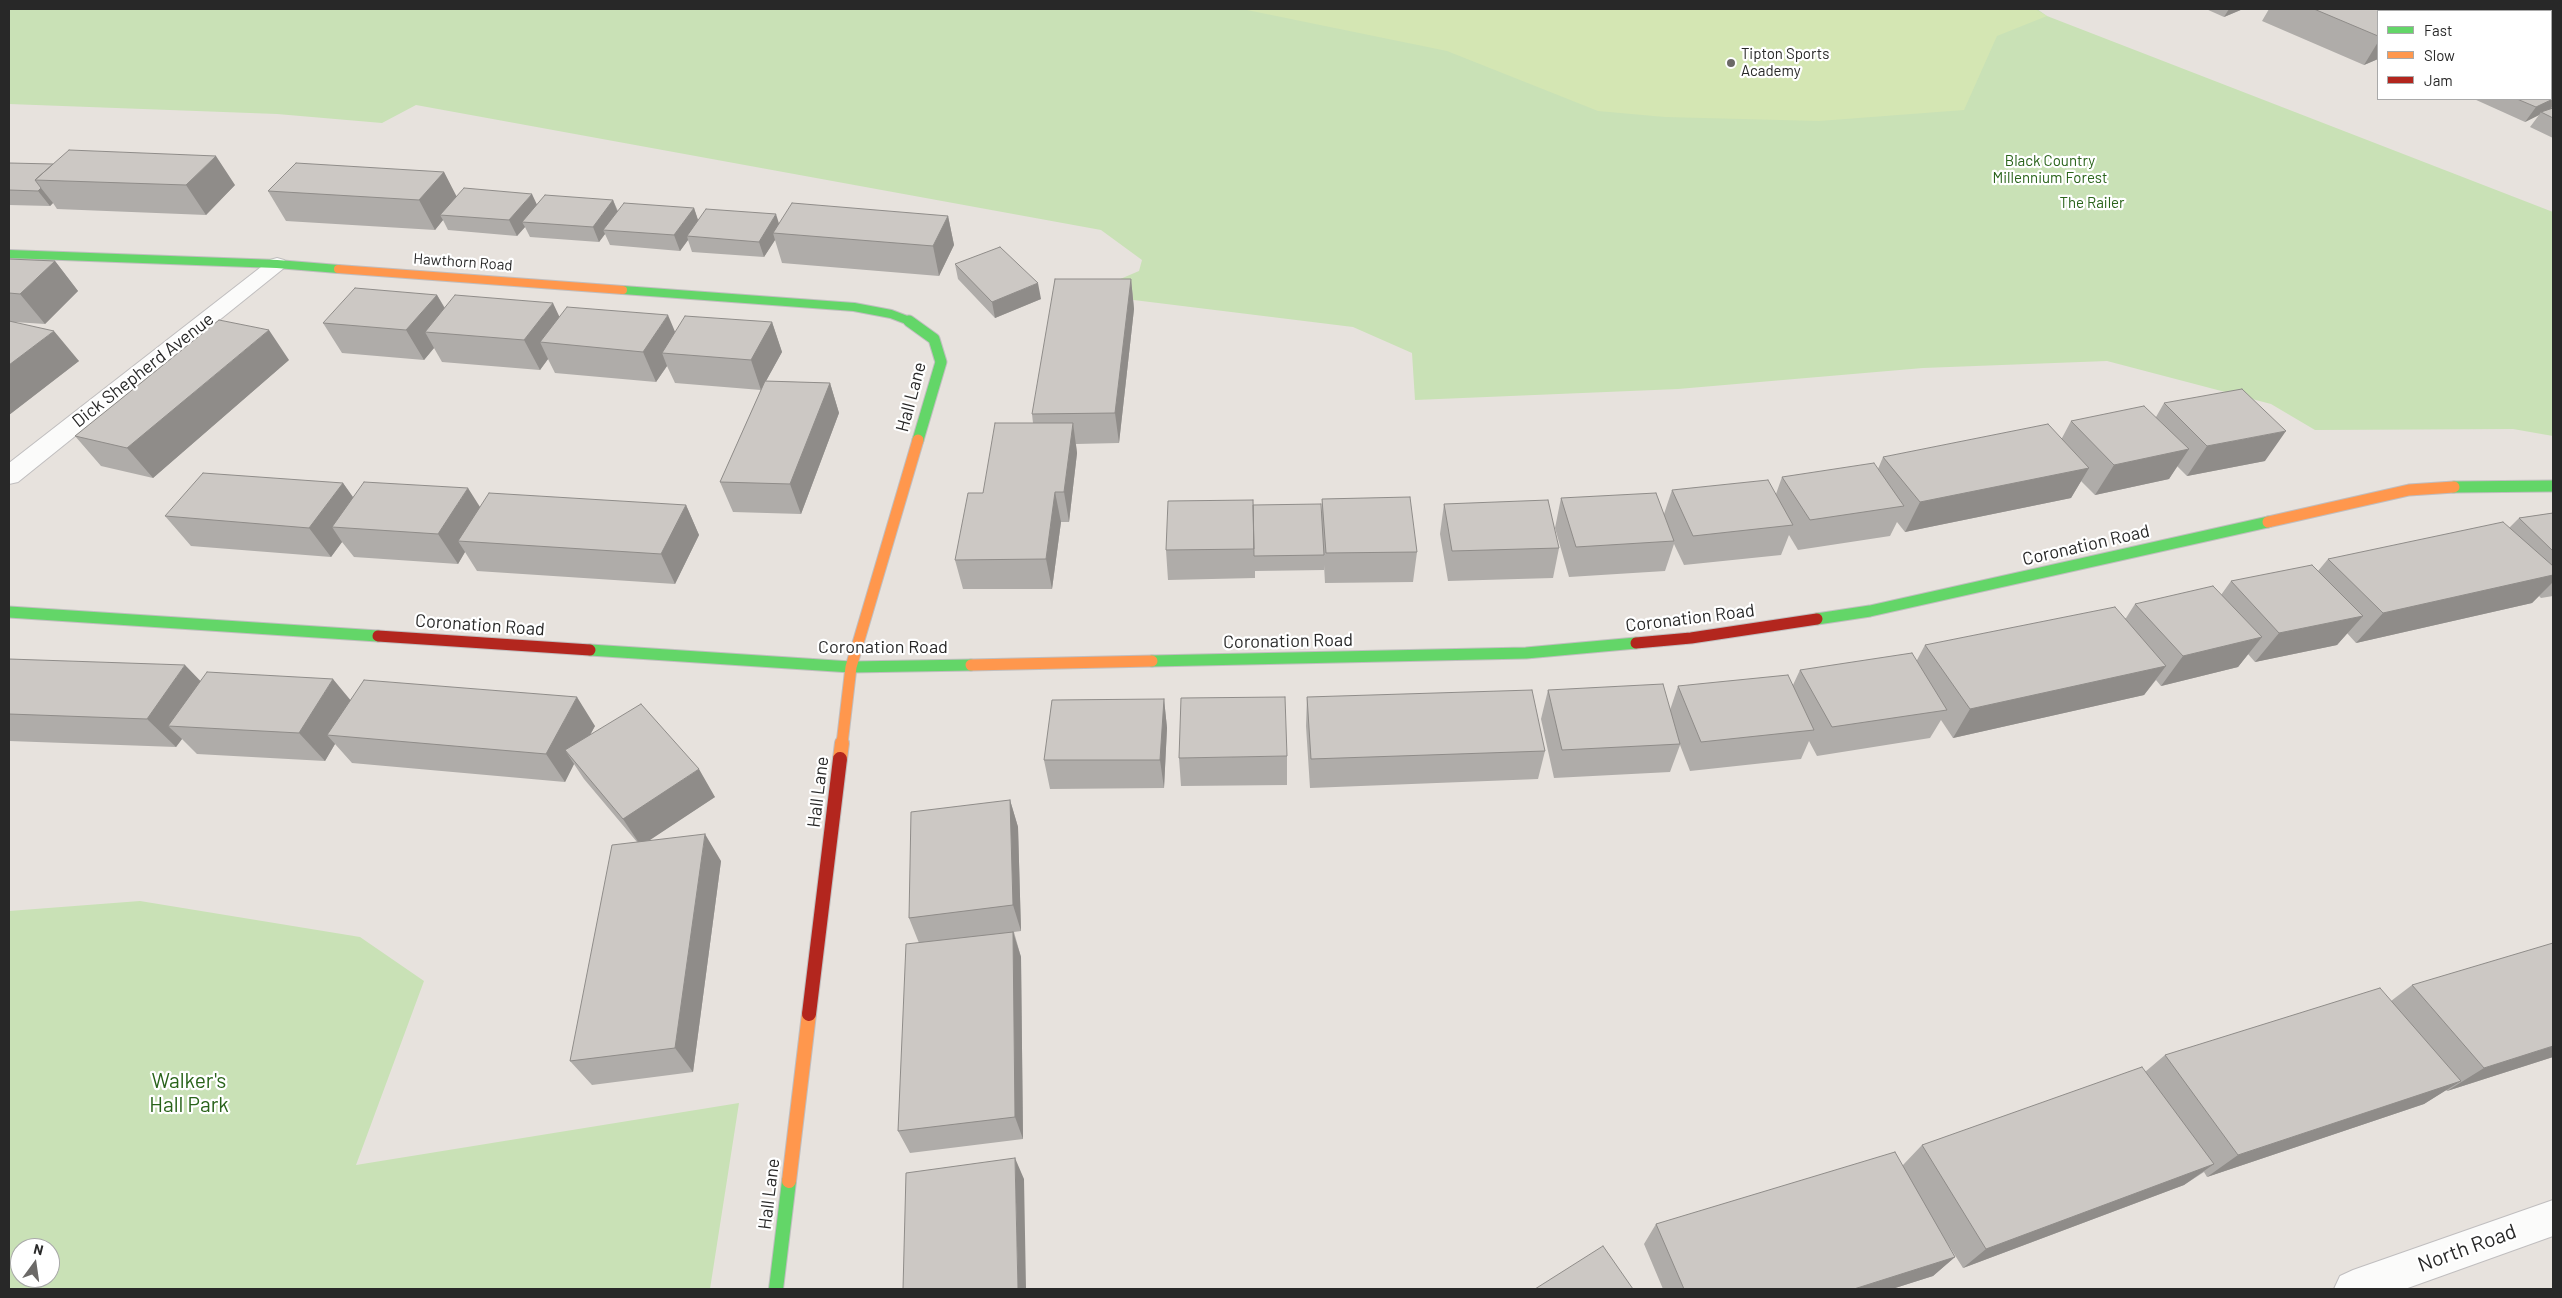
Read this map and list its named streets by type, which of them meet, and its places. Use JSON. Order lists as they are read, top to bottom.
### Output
{
  "streets": {
    "street": [
      "Hawthorn Road",
      "Dick Shepherd Avenue",
      "Hall Lane",
      "Coronation Road",
      "North Road"
    ]
  },
  "crossings": [
    ["Hawthorn Road", "Dick Shepherd Avenue"],
    ["Hawthorn Road", "Hall Lane"],
    ["Hall Lane", "Coronation Road"]
  ],
  "parks": ["Black Country Millennium Forest", "The Railer", "Walker's Hall Park"],
  "places": ["Tipton Sports Academy"],
  "legend": ["Fast", "Slow", "Jam"],
  "north": "top"
}
